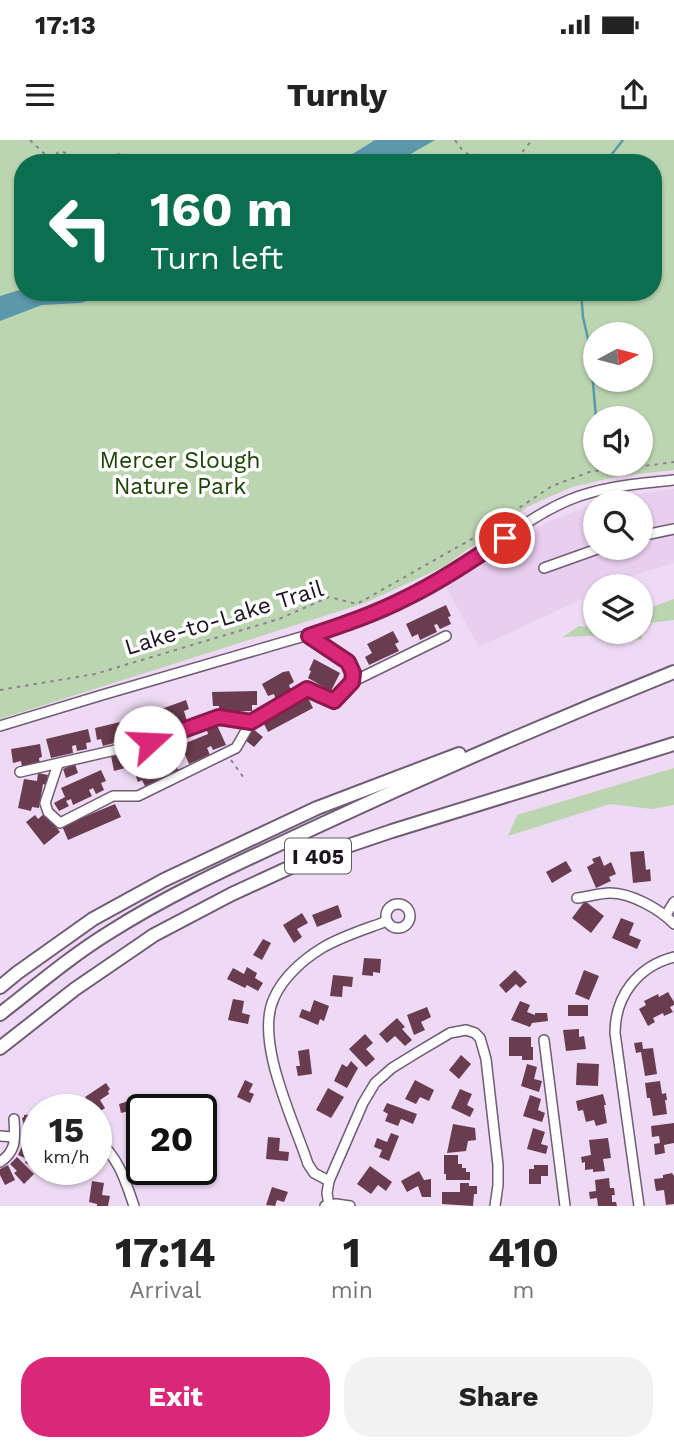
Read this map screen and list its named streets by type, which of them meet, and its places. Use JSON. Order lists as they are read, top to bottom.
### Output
{
  "streets": {
    "highway": ["I 405"],
    "path": ["Lake-to-Lake Trail"]
  },
  "parks": ["Mercer Slough Nature Park"],
  "north": "right",
  "page": {
    "status": "17:13",
    "header": "Turnly",
    "turn": ["160 m", "Turn left"],
    "speed": "15 km/h",
    "limit": "20",
    "eta": [
      "17:14",
      "Arrival",
      "1",
      "min",
      "410",
      "m"
    ],
    "buttons": ["Exit", "Share"]
  }
}
